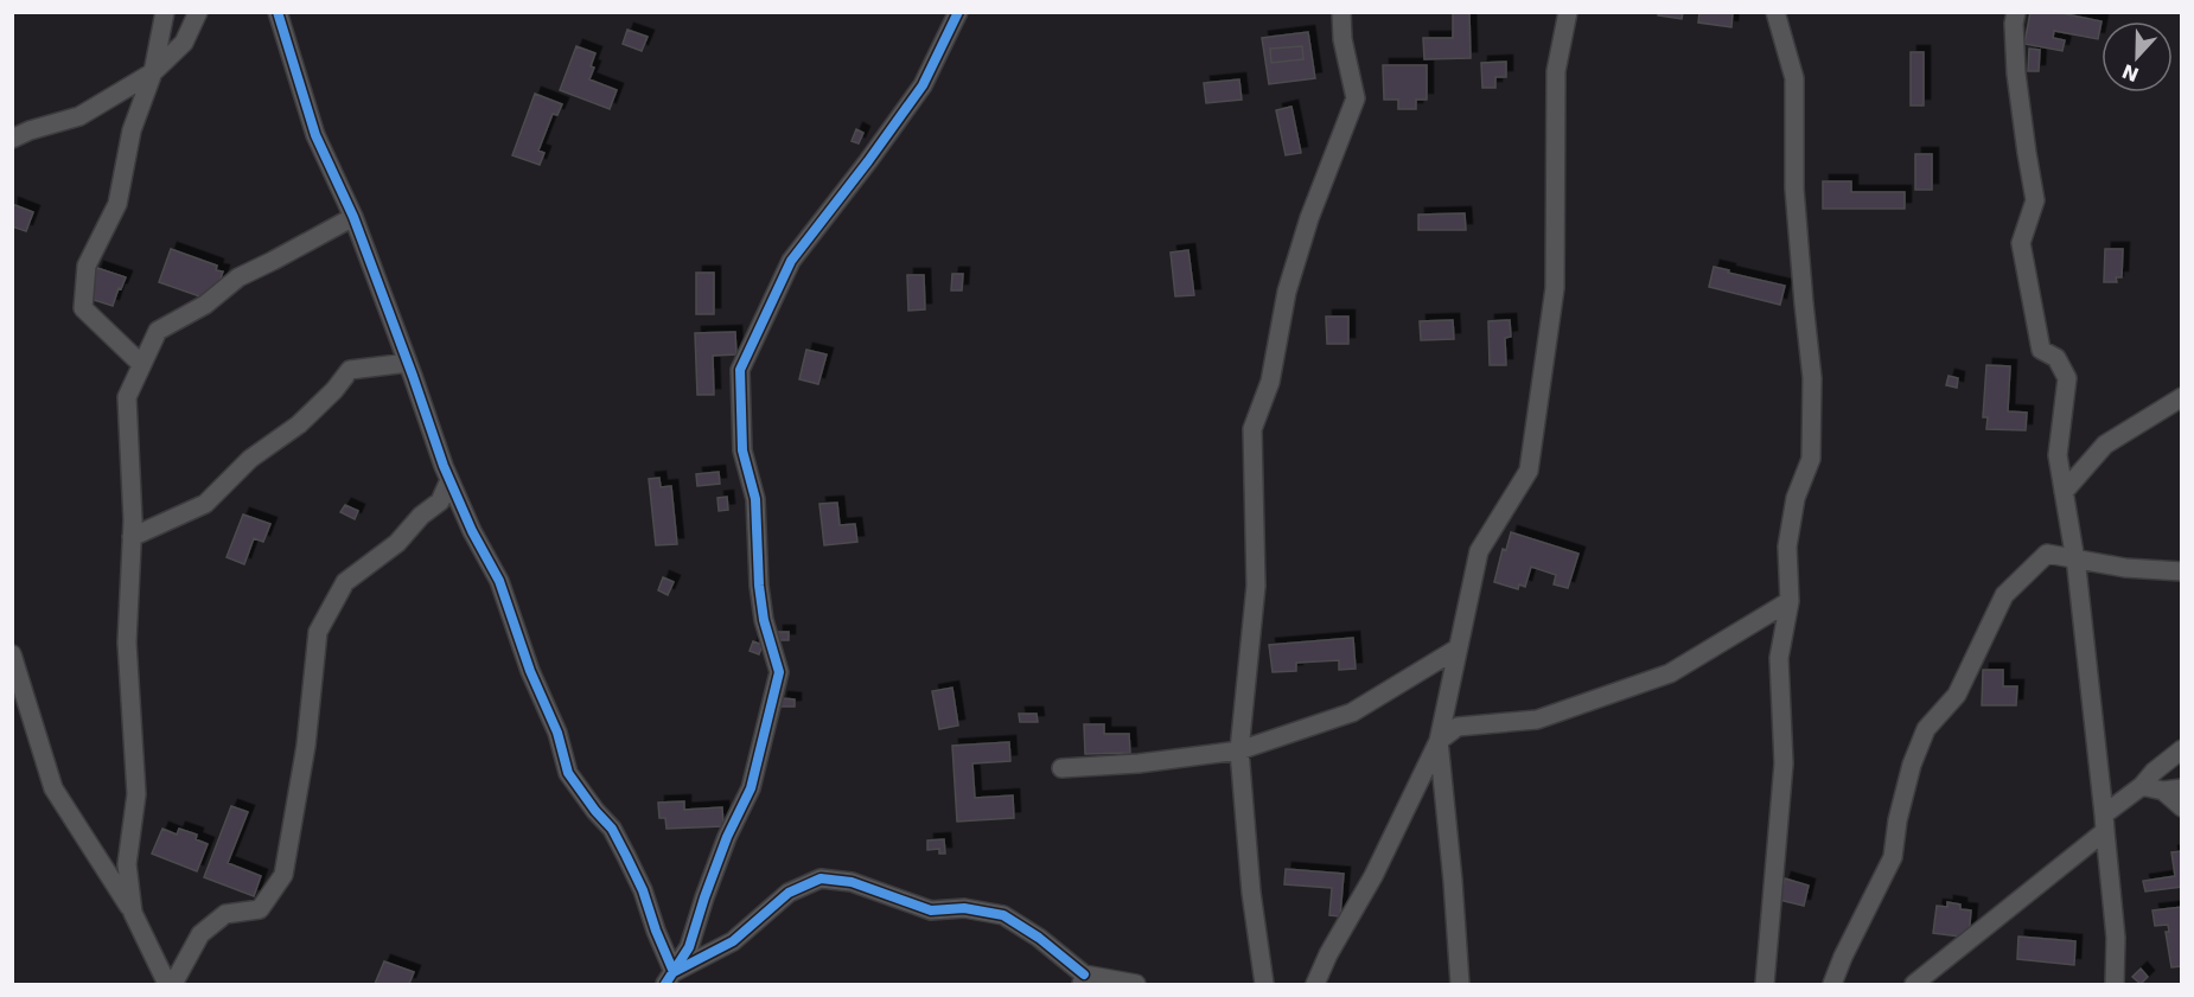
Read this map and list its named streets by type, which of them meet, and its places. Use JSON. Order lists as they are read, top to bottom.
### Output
{
  "north": "bottom"
}
